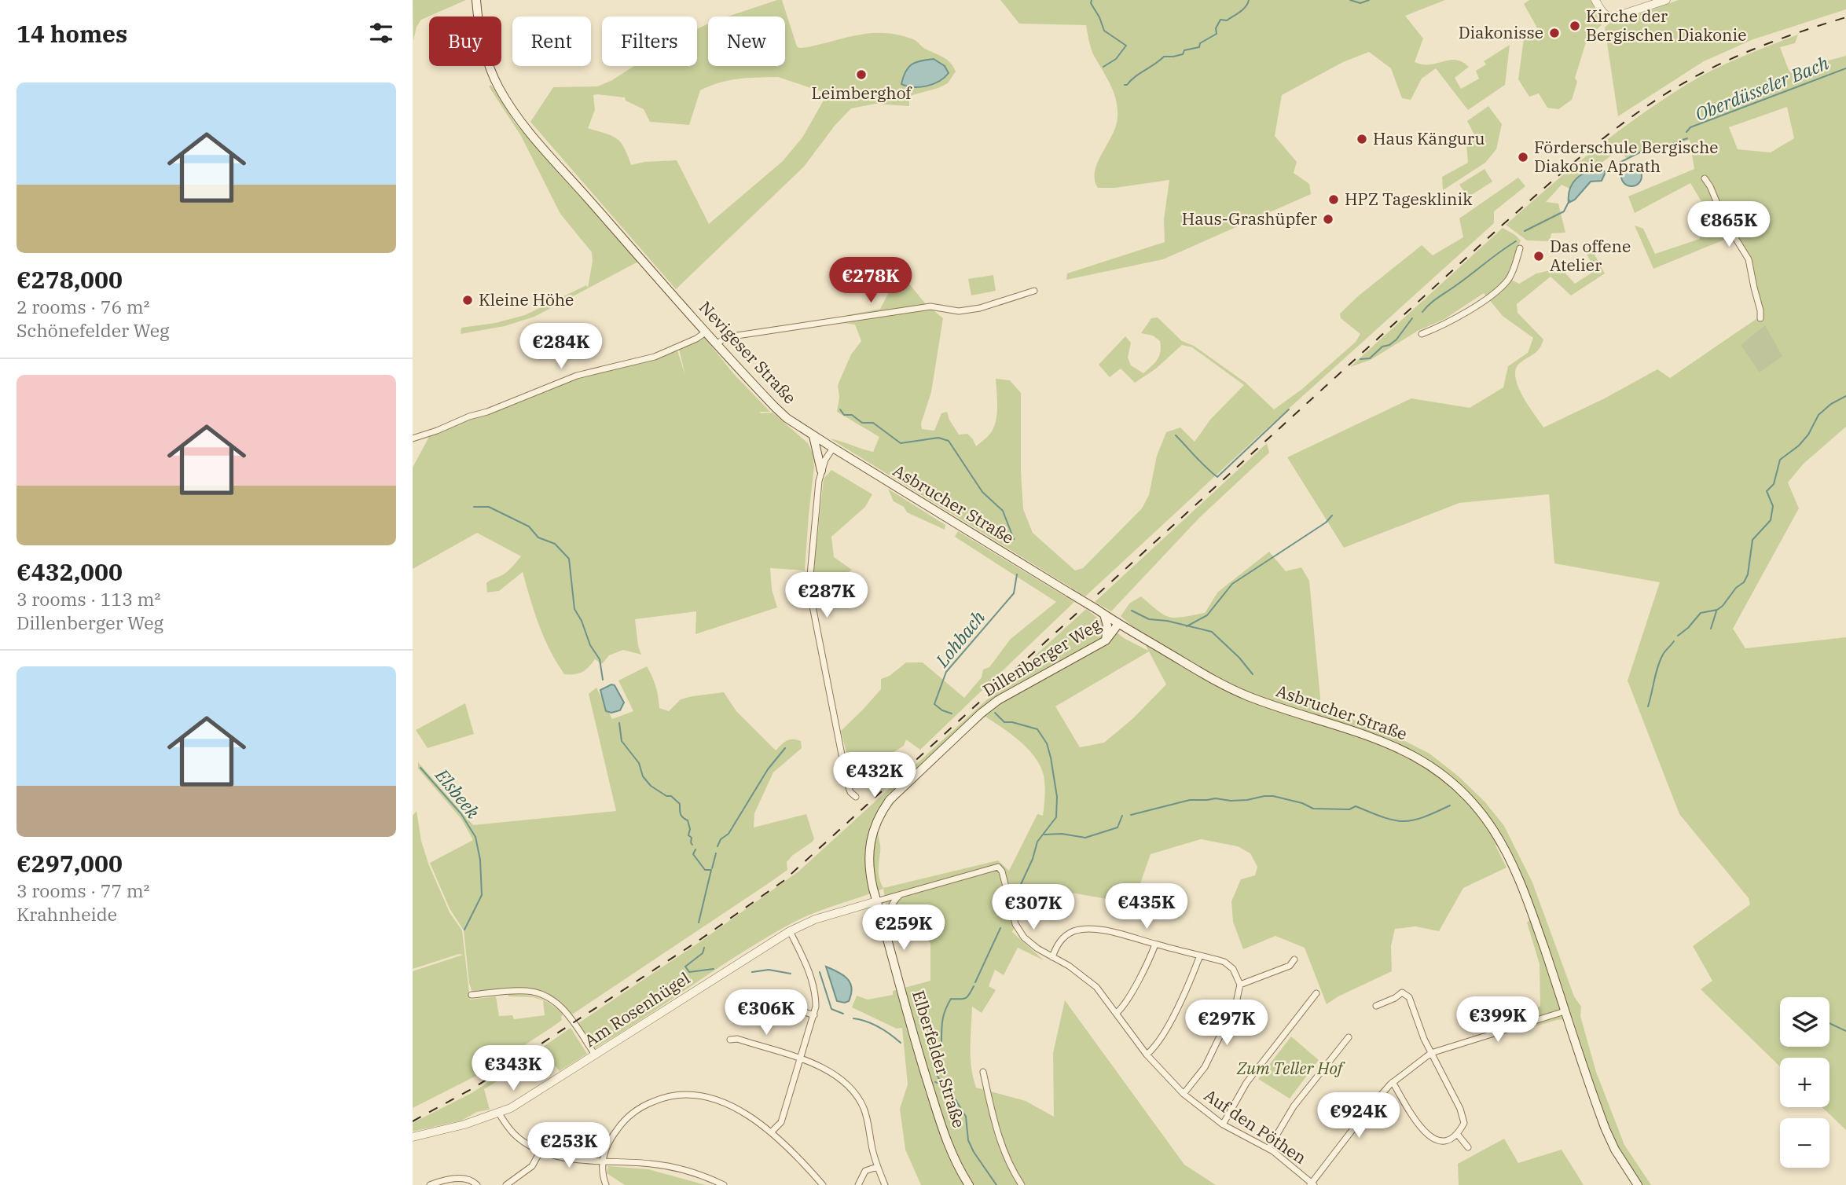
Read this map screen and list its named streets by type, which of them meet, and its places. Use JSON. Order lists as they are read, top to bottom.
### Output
{
  "streets": {
    "main road": [
      "Nevigeser Straße",
      "Asbrucher Straße",
      "Dillenberger Weg",
      "Elberfelder Straße"
    ],
    "street": ["Am Rosenhügel", "Auf den Pöthen"]
  },
  "crossings": [
    ["Nevigeser Straße", "Asbrucher Straße"],
    ["Asbrucher Straße", "Dillenberger Weg"],
    ["Dillenberger Weg", "Am Rosenhügel"],
    ["Dillenberger Weg", "Elberfelder Straße"],
    ["Dillenberger Weg", "Auf den Pöthen"],
    ["Am Rosenhügel", "Elberfelder Straße"],
    ["Am Rosenhügel", "Auf den Pöthen"],
    ["Elberfelder Straße", "Auf den Pöthen"]
  ],
  "water": ["Oberdüsseler Bach", "Lohbach", "Elsbeek"],
  "parks": ["Zum Teller Hof"],
  "places": [
    "Kirche der Bergischen Diakonie",
    "Diakonisse",
    "Leimberghof",
    "Haus Känguru",
    "Förderschule Bergische Diakonie Aprath",
    "HPZ Tagesklinik",
    "Haus-Grashüpfer",
    "Das offene Atelier",
    "Kleine Höhe"
  ],
  "page": {
    "heading": "14 homes",
    "chip": [
      "Buy",
      "Rent",
      "Filters",
      "New"
    ],
    "list": [
      {
        "name": "€278,000",
        "note": "2 rooms · 76 m² · Schönefelder Weg"
      },
      {
        "name": "€432,000",
        "note": "3 rooms · 113 m² · Dillenberger Weg"
      },
      {
        "name": "€297,000",
        "note": "3 rooms · 77 m² · Krahnheide"
      }
    ],
    "price": [
      "€865K",
      "€278K",
      "€284K",
      "€287K",
      "€432K",
      "€435K",
      "€307K",
      "€259K",
      "€306K",
      "€399K",
      "€297K",
      "€343K",
      "€924K",
      "€253K"
    ],
    "map_buttons": ["+", "−"]
  }
}
